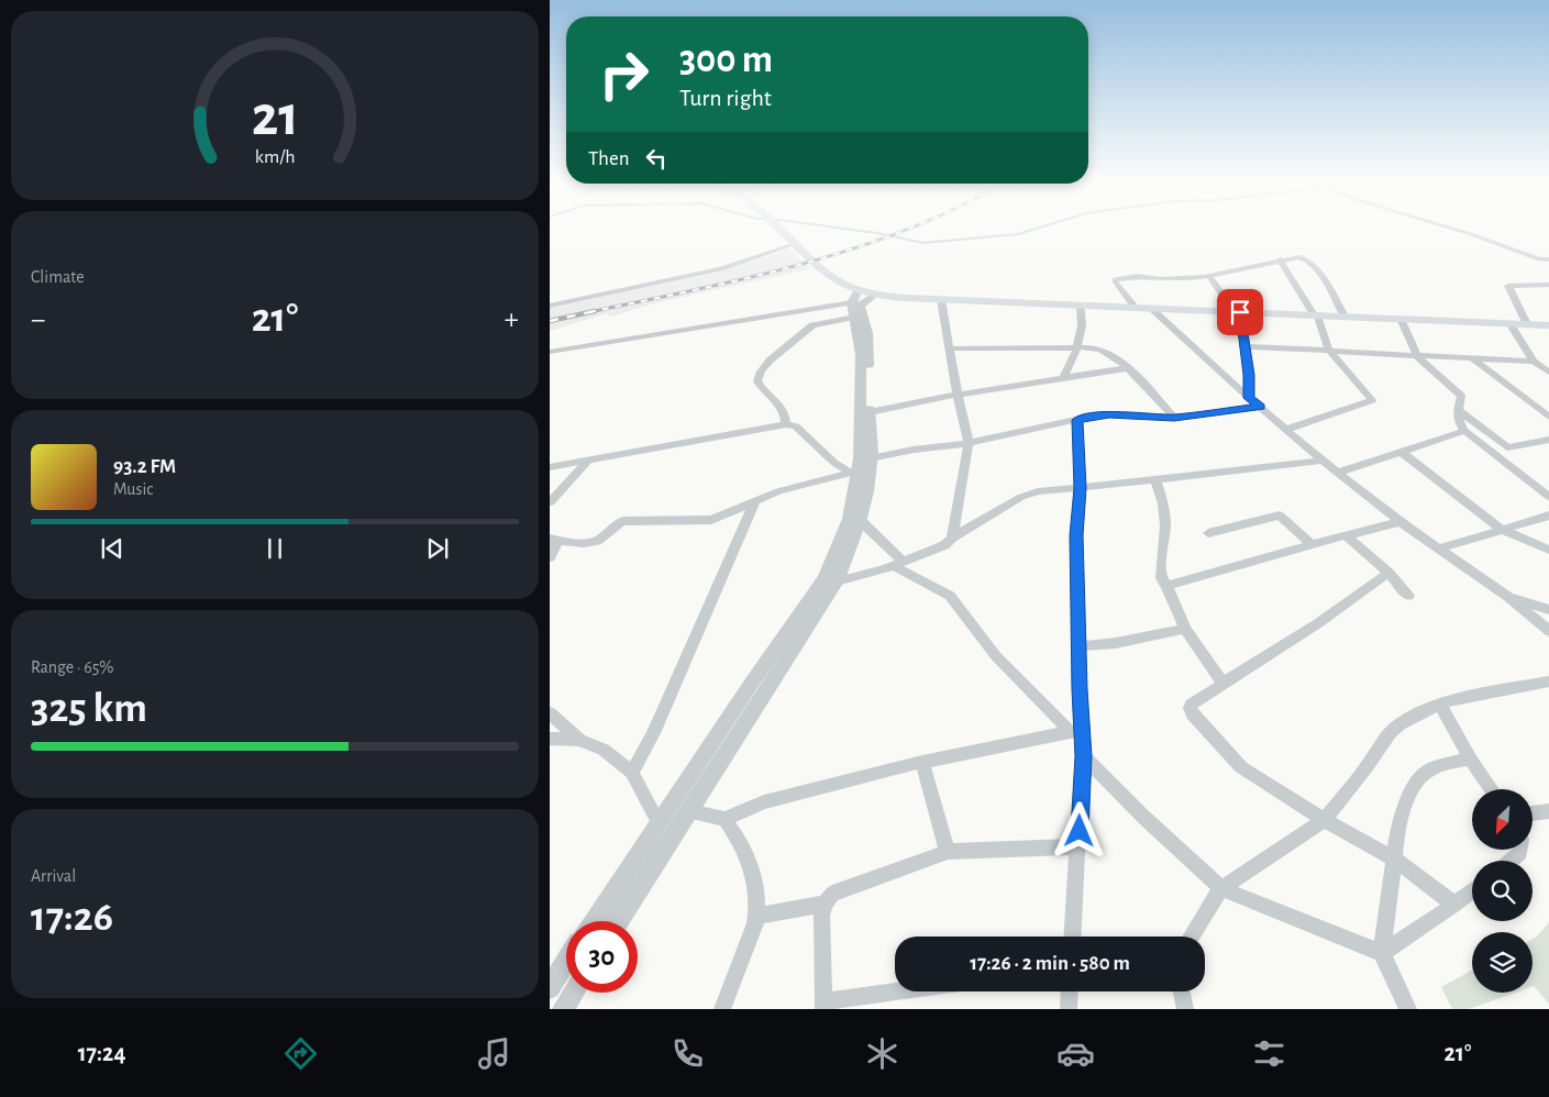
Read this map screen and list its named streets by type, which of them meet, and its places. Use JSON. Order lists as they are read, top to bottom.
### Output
{
  "north": "bottom left",
  "page": {
    "turn": ["300 m", "Turn right"],
    "then": "Then",
    "tile": [
      "Climate",
      ["Range · 65%", "325 km"],
      ["Arrival", "17:26"]
    ],
    "heat": ["−", "21°", "+"],
    "song": ["93.2 FM", "Music"],
    "limit": "30",
    "trip": "17:26 · 2 min · 580 m",
    "tabs": ["17:24", "21°"],
    "gauge": ["21", "km/h"]
  }
}
